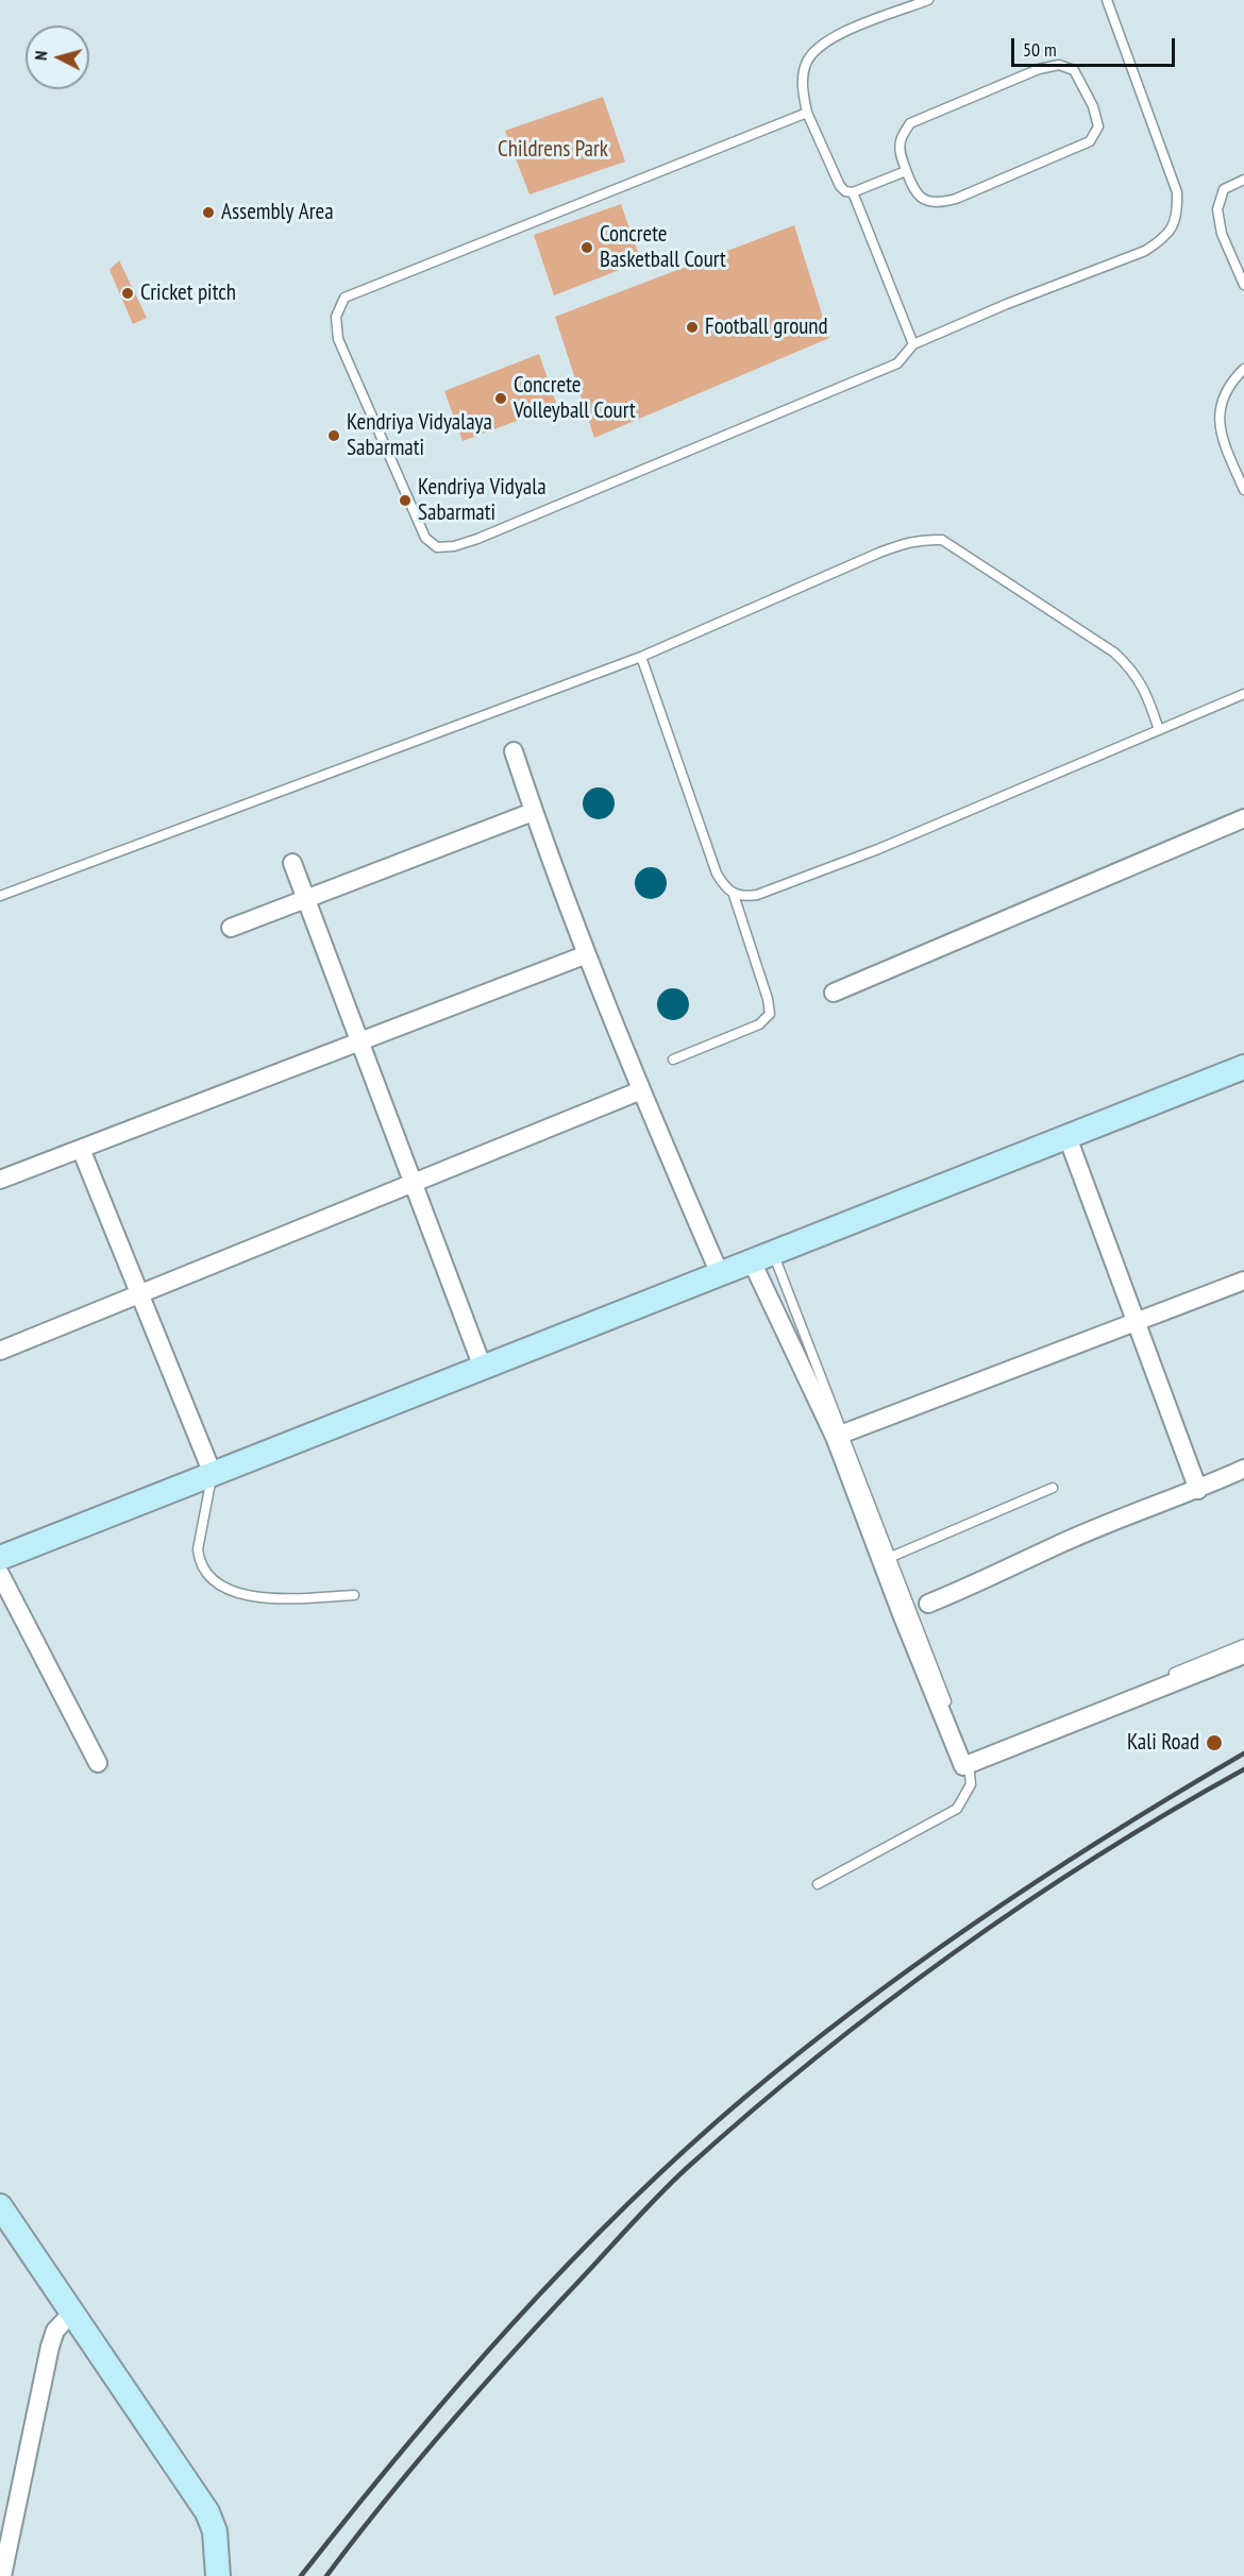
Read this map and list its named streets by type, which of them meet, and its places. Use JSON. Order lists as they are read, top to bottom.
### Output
{
  "parks": ["Childrens Park"],
  "places": [
    "Assembly Area",
    "Concrete Basketball Court",
    "Cricket pitch",
    "Football ground",
    "Concrete Volleyball Court",
    "Kendriya Vidyalaya Sabarmati",
    "Kendriya Vidyala Sabarmati",
    "Kali Road"
  ],
  "scale_bar": "50 m",
  "north": "left"
}
